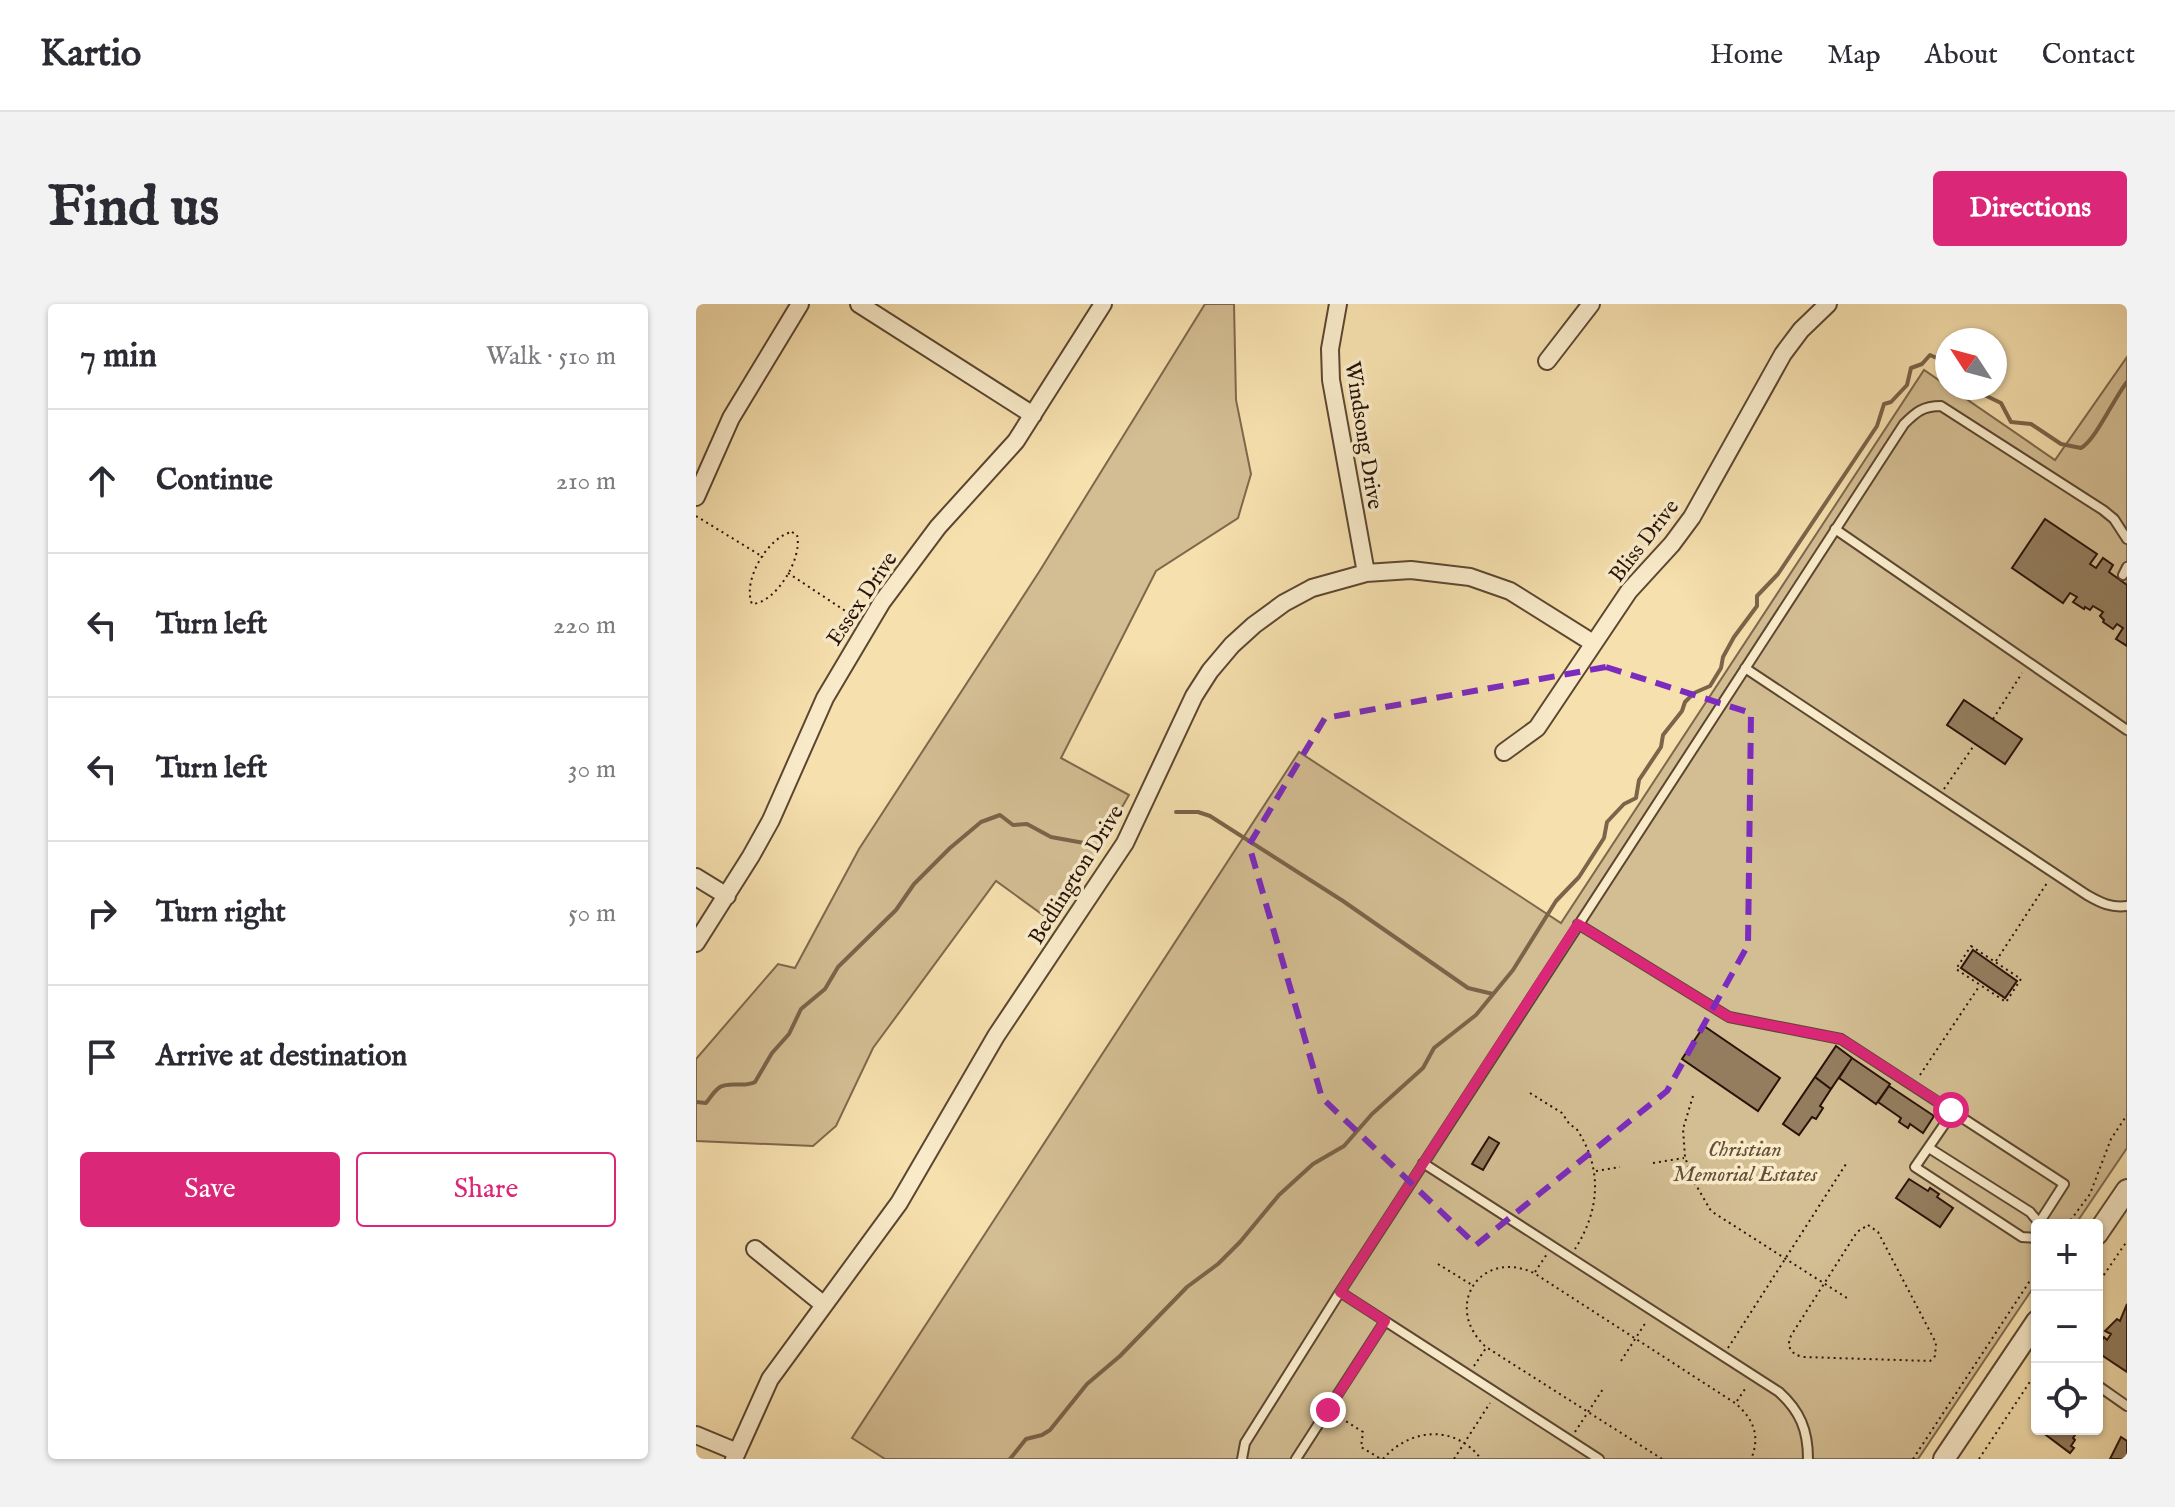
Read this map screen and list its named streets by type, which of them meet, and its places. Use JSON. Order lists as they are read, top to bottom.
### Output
{
  "streets": {
    "street": [
      "Windsong Drive",
      "Bliss Drive",
      "Essex Drive",
      "Bedlington Drive"
    ]
  },
  "crossings": [
    ["Windsong Drive", "Bedlington Drive"],
    ["Bliss Drive", "Bedlington Drive"]
  ],
  "parks": ["Christian Memorial Estates"],
  "north": "top left",
  "page": {
    "header": "Kartio",
    "nav": [
      "Home",
      "Map",
      "About",
      "Contact"
    ],
    "buttons": [
      "Directions",
      ["Save", "Share"]
    ],
    "title": "Find us",
    "heading": ["7 min", "Walk · 510 m"],
    "list": [
      ["Continue", "210 m"],
      ["Turn left", "220 m"],
      ["Turn left", "30 m"],
      ["Turn right", "50 m"],
      "Arrive at destination"
    ],
    "map_buttons": ["+", "−"]
  }
}
